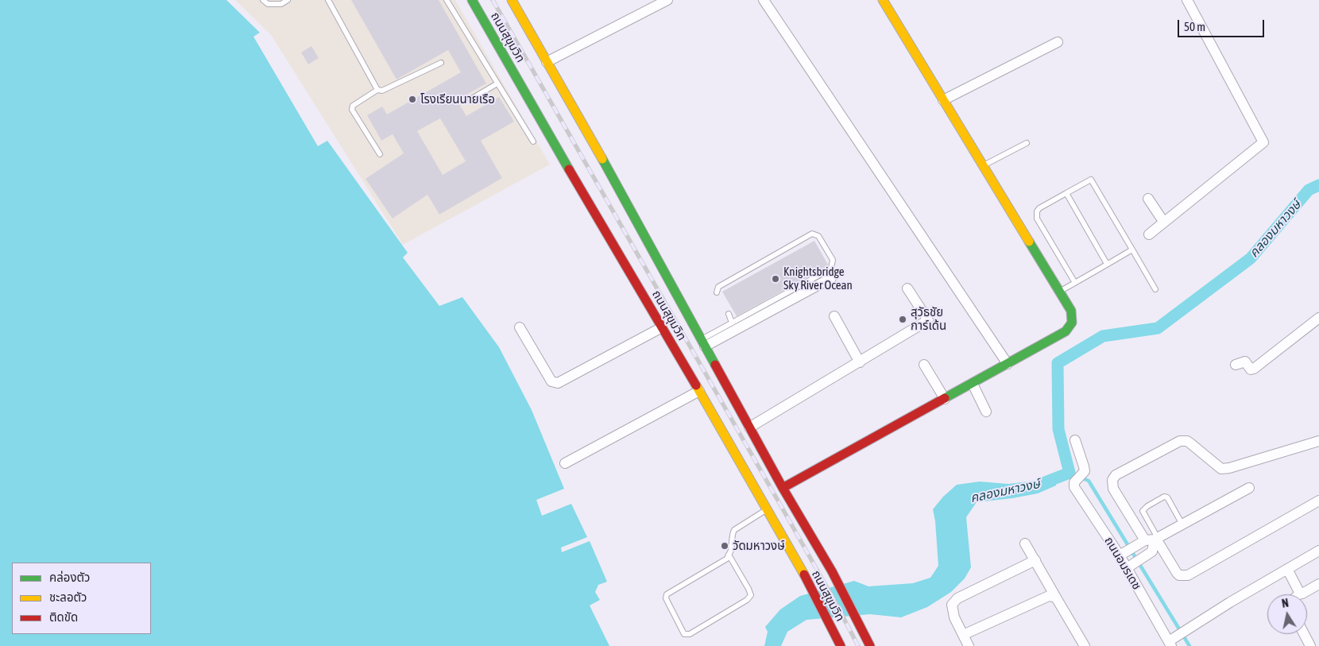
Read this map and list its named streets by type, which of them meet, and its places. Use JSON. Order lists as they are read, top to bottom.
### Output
{
  "streets": {
    "main road": ["ถนนสุขุมวิท"],
    "street": ["ถนนอมรเดช"]
  },
  "water": ["คลองมหาวงษ์"],
  "places": [
    "โรงเรียนนายเรือ",
    "Knightsbridge Sky River Ocean",
    "สุวัธชัย การ์เด้น",
    "วัดมหาวงษ์"
  ],
  "legend": ["คล่องตัว", "ชะลอตัว", "ติดขัด"],
  "scale_bar": "50 m",
  "north": "top"
}
